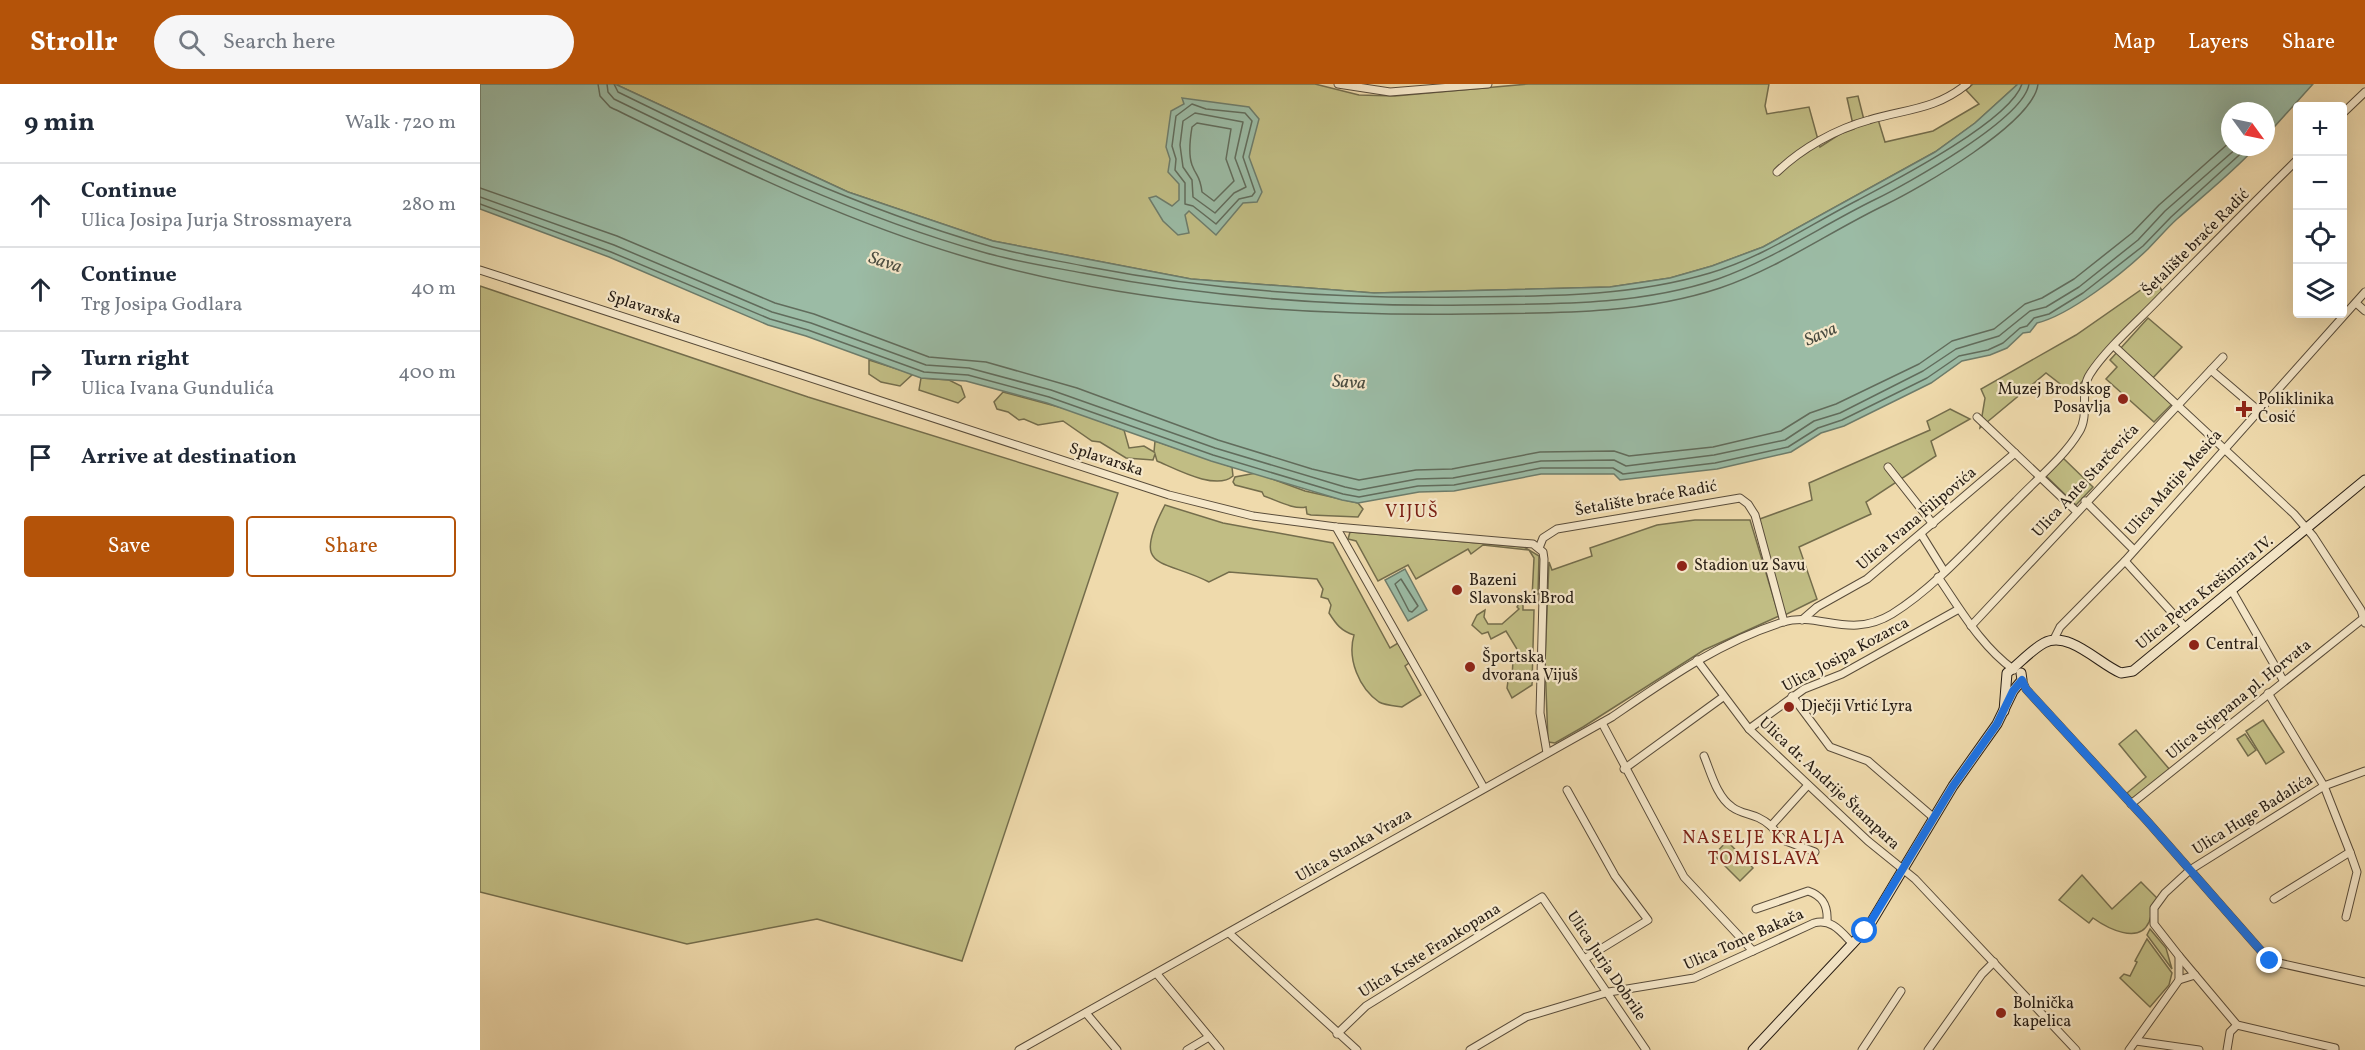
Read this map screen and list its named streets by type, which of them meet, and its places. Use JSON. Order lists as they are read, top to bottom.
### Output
{
  "streets": {
    "main road": ["Ulica Matije Mesića", "Ulica Petra Krešimira IV."],
    "street": [
      "Šetalište braće Radić",
      "Splavarska",
      "Ulica Ante Starčevića",
      "Ulica Ivana Filipovića",
      "Ulica Josipa Kozarca",
      "Ulica Stjepana pl. Horvata",
      "Ulica dr. Andrije Štampara",
      "Ulica Huge Badalića",
      "Ulica Stanka Vraza",
      "Ulica Tome Bakača",
      "Ulica Krste Frankopana",
      "Ulica Jurja Dobrile"
    ]
  },
  "crossings": [
    ["Šetalište braće Radić", "Splavarska"],
    ["Šetalište braće Radić", "Ulica Stanka Vraza"],
    ["Ulica Matije Mesića", "Ulica Petra Krešimira IV."],
    ["Ulica Ivana Filipovića", "Ulica Stanka Vraza"],
    ["Ulica Josipa Kozarca", "Ulica dr. Andrije Štampara"],
    ["Ulica dr. Andrije Štampara", "Ulica Stanka Vraza"],
    ["Ulica Tome Bakača", "Ulica Jurja Dobrile"],
    ["Ulica Krste Frankopana", "Ulica Jurja Dobrile"]
  ],
  "districts": ["VIJUŠ", "NASELJE KRALJA TOMISLAVA"],
  "water": ["Sava"],
  "places": {
    "other": [
      "Muzej Brodskog Posavlja",
      "Stadion uz Savu",
      "Bazeni Slavonski Brod",
      "Central",
      "Športska dvorana Vijuš",
      "Dječji Vrtić Lyra",
      "Bolnička kapelica"
    ],
    "health": ["Poliklinika Ćosić"]
  },
  "north": "bottom right",
  "page": {
    "header": "Strollr",
    "search": "Search here",
    "nav": ["Map", "Layers", "Share"],
    "heading": ["9 min", "Walk · 720 m"],
    "map_buttons": ["+", "−"],
    "list": [
      ["Continue", "Ulica Josipa Jurja Strossmayera", "280 m"],
      ["Continue", "Trg Josipa Godlara", "40 m"],
      ["Turn right", "Ulica Ivana Gundulića", "400 m"],
      "Arrive at destination"
    ],
    "buttons": ["Save", "Share"]
  }
}
